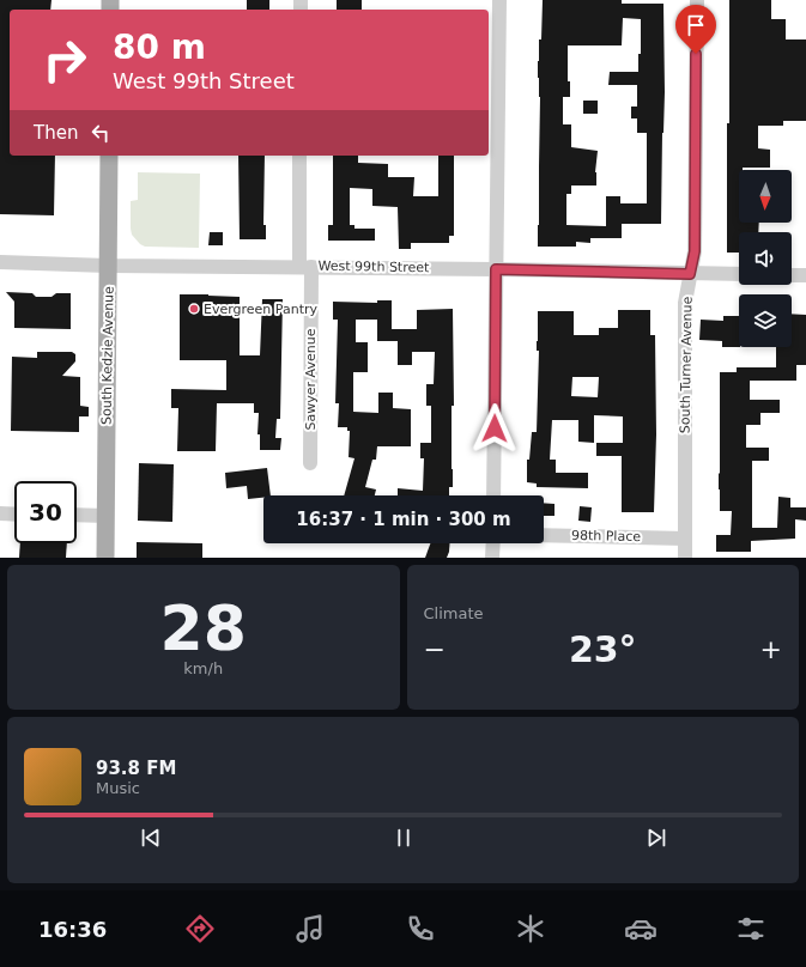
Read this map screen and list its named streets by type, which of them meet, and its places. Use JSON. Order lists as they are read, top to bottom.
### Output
{
  "streets": {
    "main road": ["South Kedzie Avenue"],
    "street": [
      "West 99th Street",
      "South Turner Avenue",
      "Sawyer Avenue",
      "98th Place"
    ]
  },
  "crossings": [
    ["West 99th Street", "South Kedzie Avenue"],
    ["West 99th Street", "South Turner Avenue"],
    ["West 99th Street", "Sawyer Avenue"],
    ["South Turner Avenue", "98th Place"]
  ],
  "places": ["Evergreen Pantry"],
  "north": "bottom",
  "page": {
    "turn": ["80 m", "West 99th Street"],
    "then": "Then",
    "limit": "30",
    "trip": "16:37 · 1 min · 300 m",
    "tile": [
      ["28", "km/h"],
      "Climate"
    ],
    "heat": ["−", "23°", "+"],
    "song": ["93.8 FM", "Music"],
    "tabs": "16:36"
  }
}
